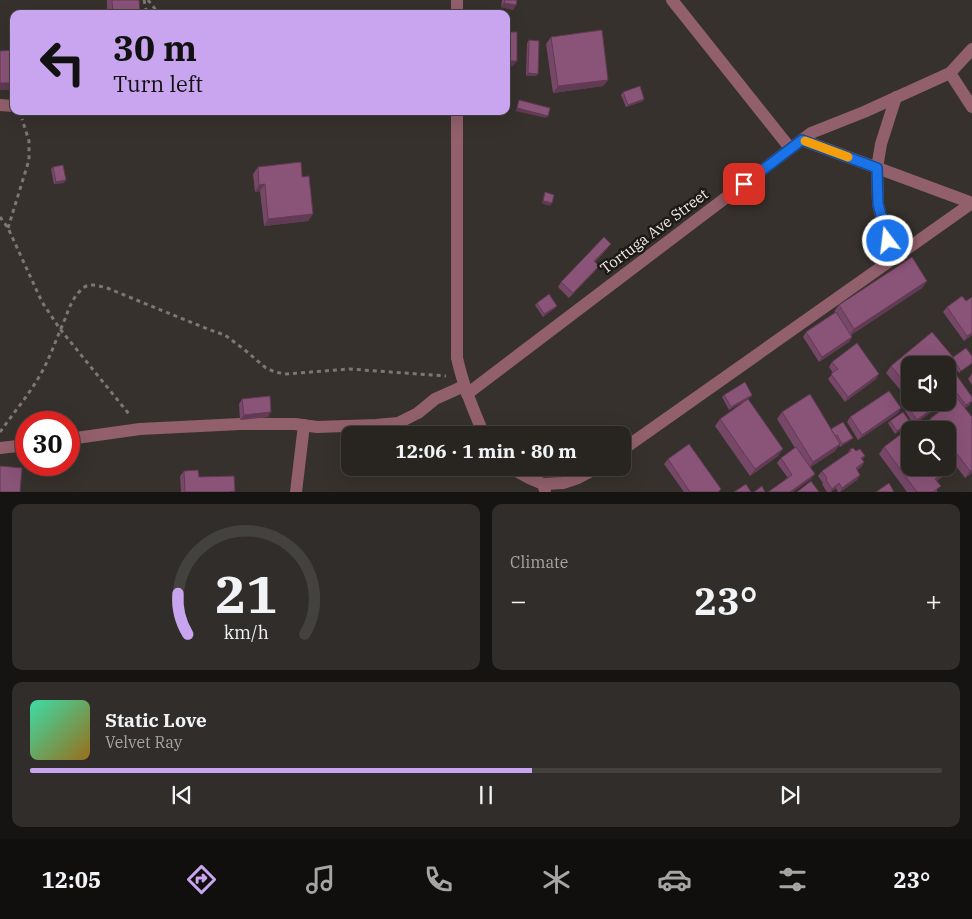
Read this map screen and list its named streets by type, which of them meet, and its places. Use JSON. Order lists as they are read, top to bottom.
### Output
{
  "streets": {
    "street": ["Tortuga Ave Street"]
  },
  "page": {
    "turn": ["30 m", "Turn left"],
    "limit": "30",
    "trip": "12:06 · 1 min · 80 m",
    "tile": "Climate",
    "heat": ["−", "23°", "+"],
    "song": ["Static Love", "Velvet Ray"],
    "tabs": ["12:05", "23°"],
    "gauge": ["21", "km/h"]
  }
}
